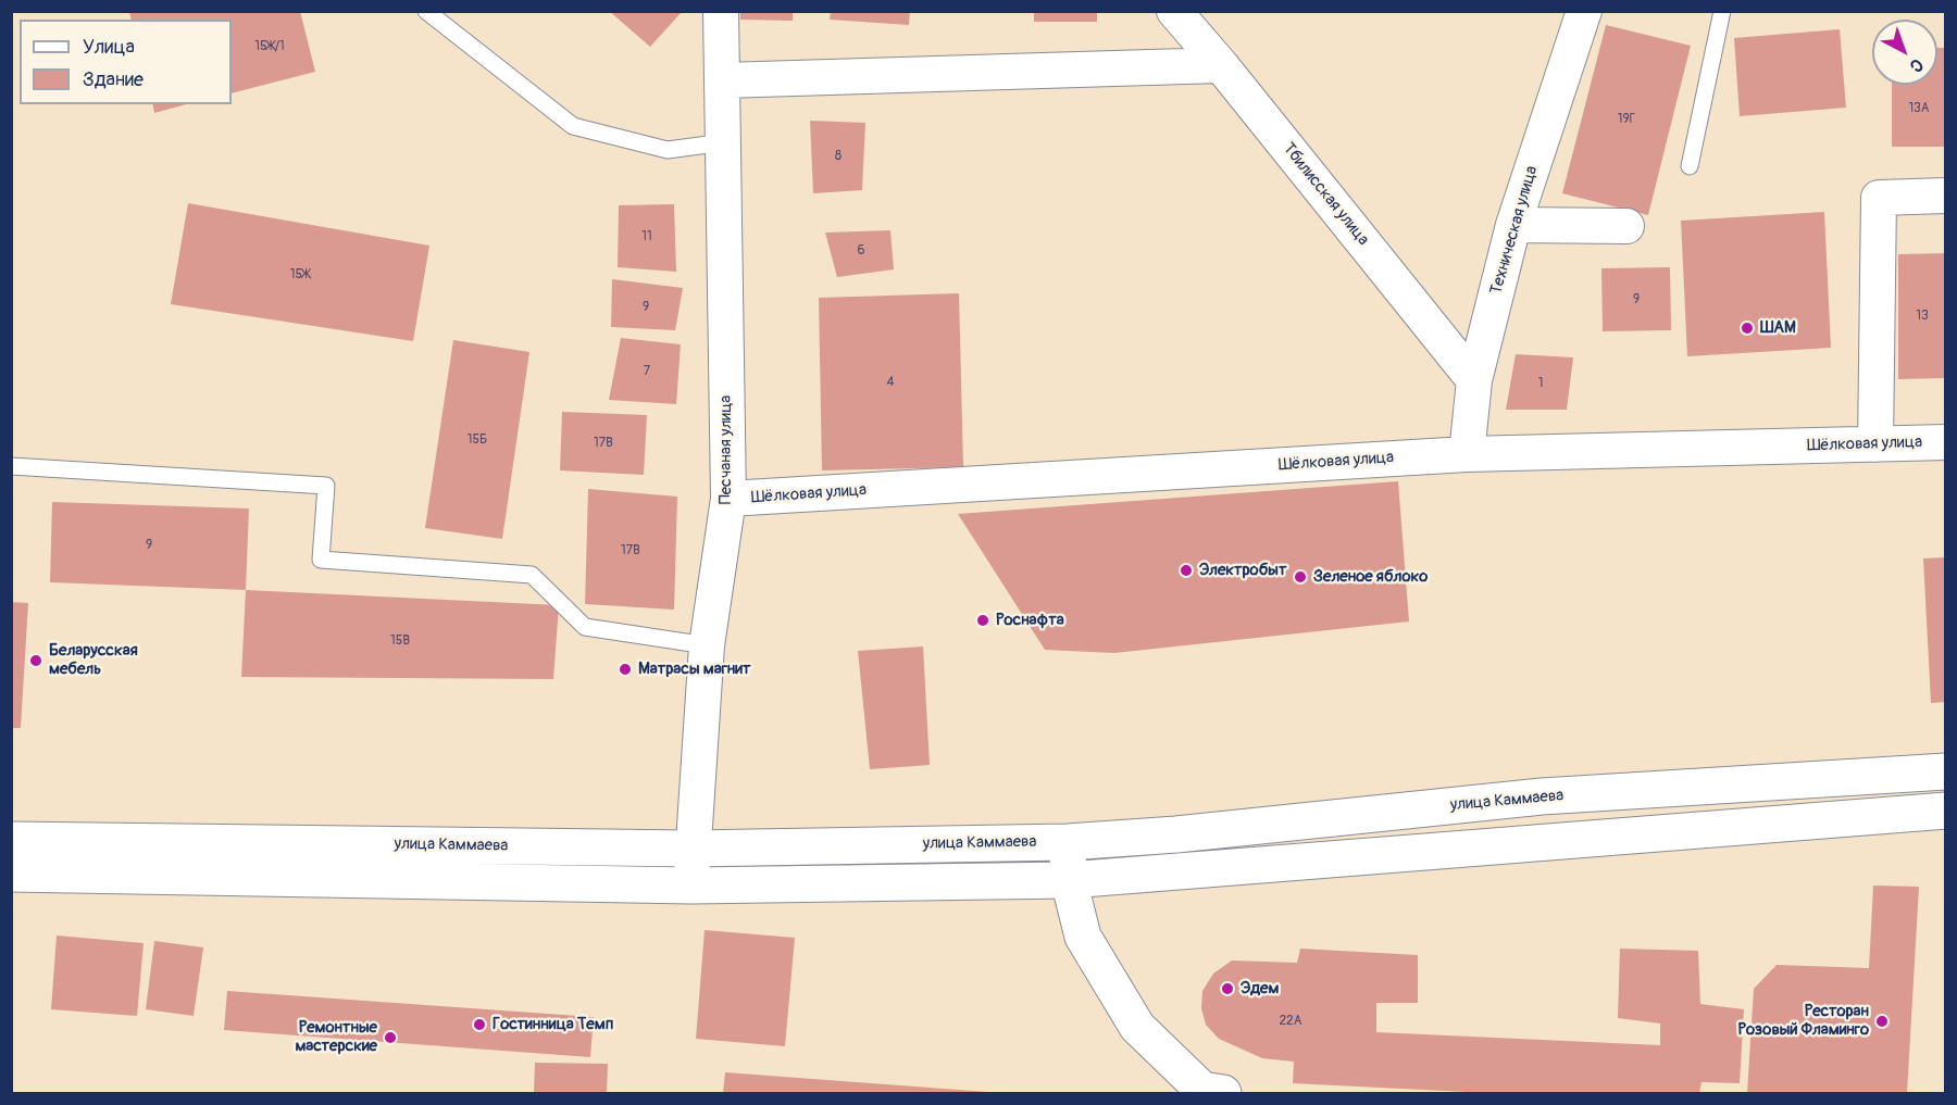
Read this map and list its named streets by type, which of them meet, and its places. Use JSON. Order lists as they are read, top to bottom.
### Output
{
  "streets": {
    "main road": ["улица Каммаева"],
    "street": [
      "Тбилисская улица",
      "Техническая улица",
      "Шёлковая улица",
      "Песчаная улица"
    ]
  },
  "crossings": [
    ["Тбилисская улица", "Техническая улица"],
    ["Техническая улица", "Шёлковая улица"],
    ["Шёлковая улица", "Песчаная улица"],
    ["Песчаная улица", "улица Каммаева"]
  ],
  "places": [
    "ШАМ",
    "Электробыт",
    "Зеленое яблоко",
    "Роснафта",
    "Беларусская мебель",
    "Матрасы магнит",
    "Эдем",
    "Ресторан Розовый Фламинго",
    "Гостинница Темп",
    "Ремонтные мастерские"
  ],
  "house_numbers": [
    "15Ж/1",
    "13А",
    "19Г",
    "8",
    "11",
    "6",
    "15Ж",
    "9",
    "9",
    "13",
    "7",
    "4",
    "1",
    "15Б",
    "17В",
    "9",
    "17В",
    "15В",
    "22А"
  ],
  "legend": ["Улица", "Здание"],
  "north": "bottom right"
}
